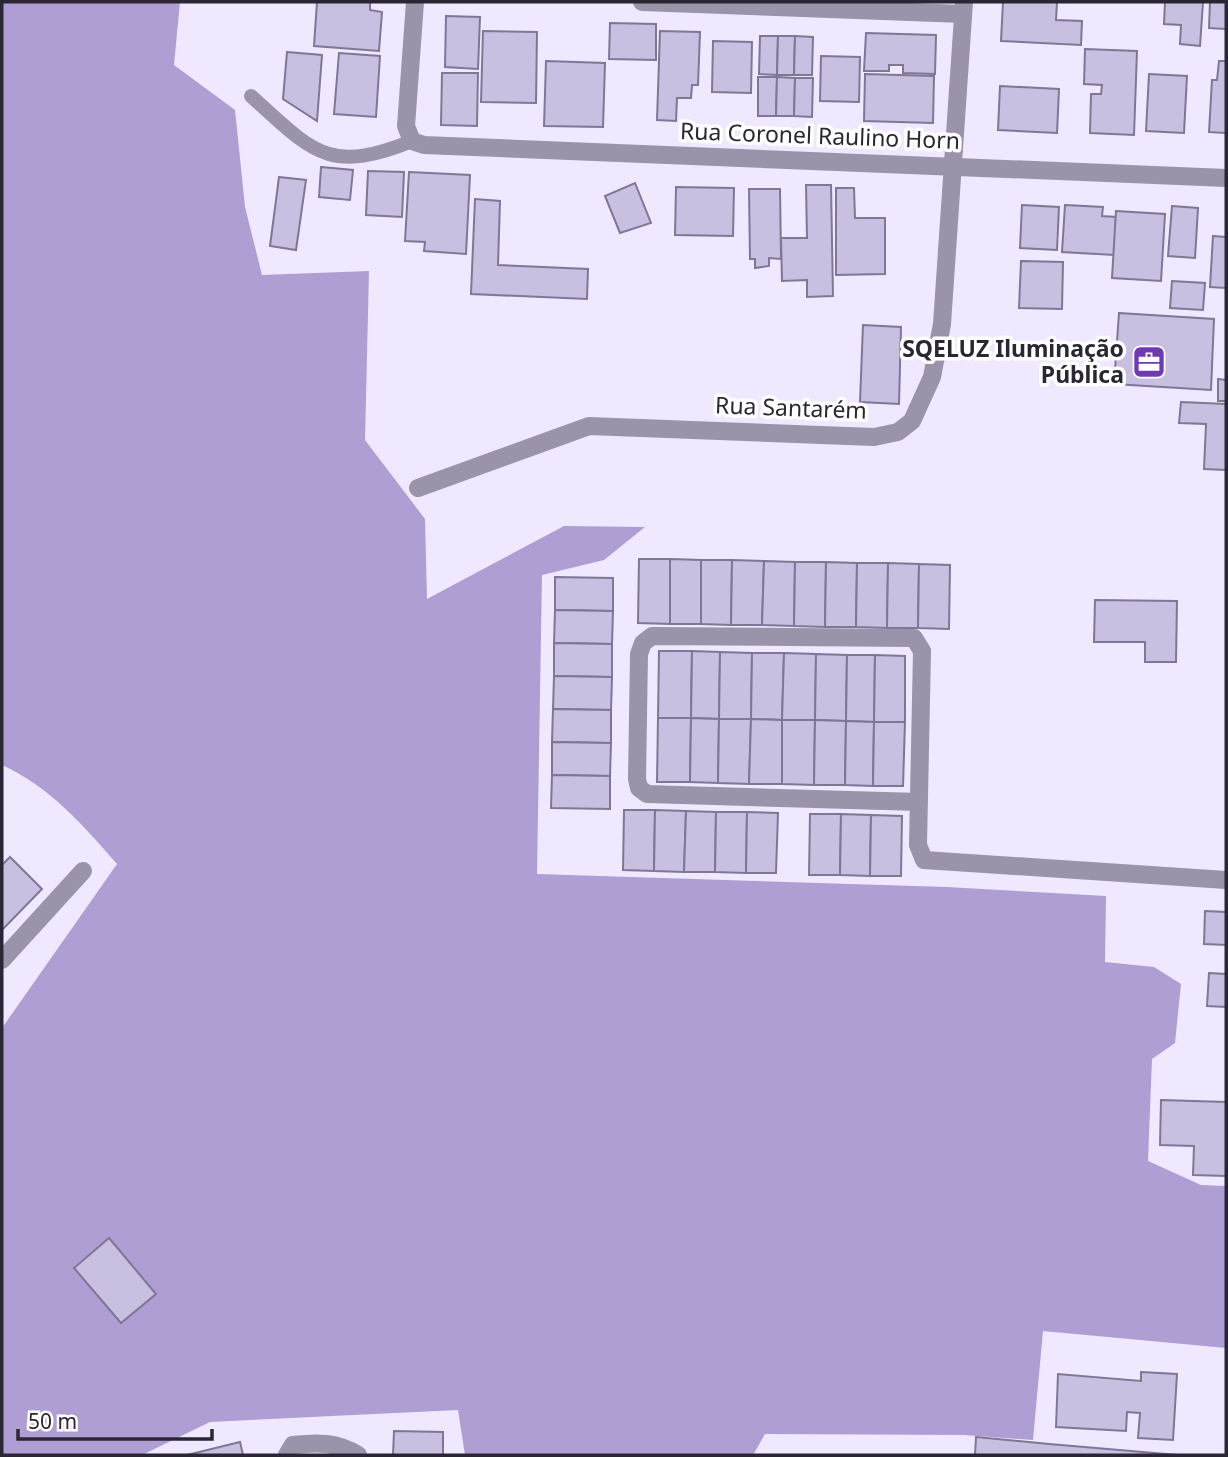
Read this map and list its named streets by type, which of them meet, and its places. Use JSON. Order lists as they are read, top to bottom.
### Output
{
  "streets": {
    "street": ["Rua Coronel Raulino Horn", "Rua Santarém"]
  },
  "crossings": [
    ["Rua Coronel Raulino Horn", "Rua Santarém"]
  ],
  "places": {
    "office": ["SQELUZ Iluminação Pública"]
  },
  "scale_bar": "50 m"
}
